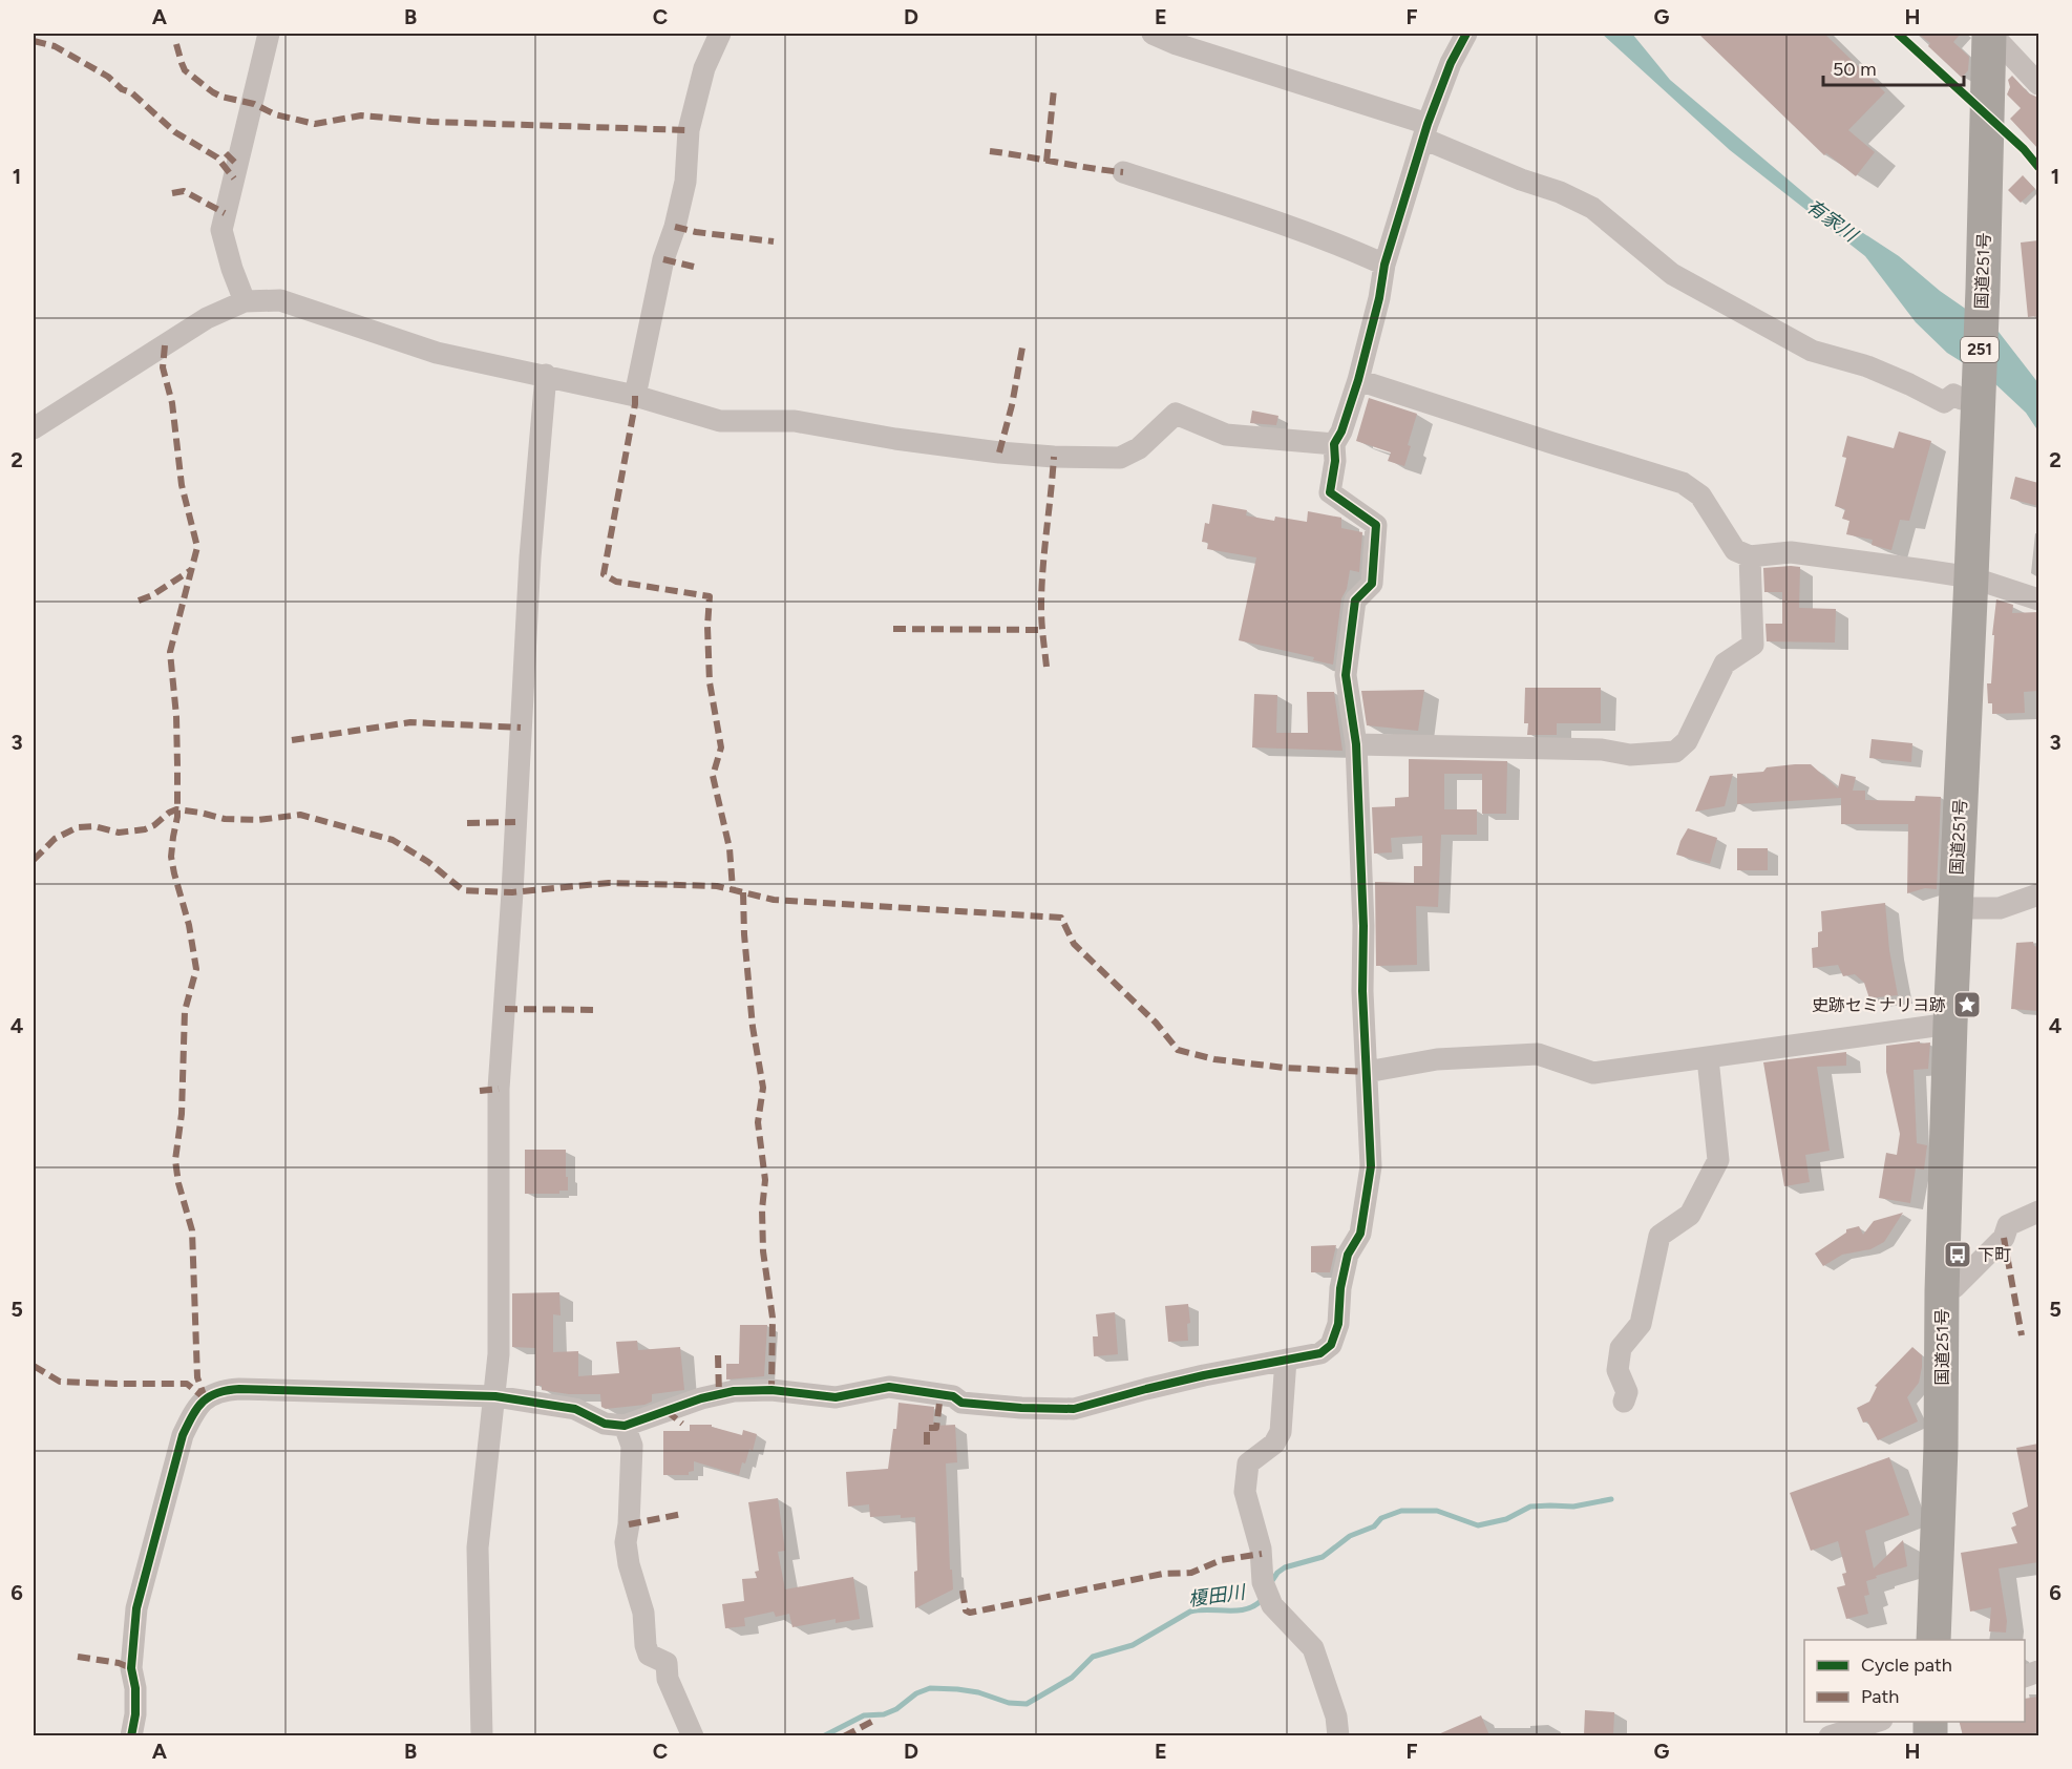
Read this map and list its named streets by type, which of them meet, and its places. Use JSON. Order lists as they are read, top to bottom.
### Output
{
  "streets": {
    "highway": ["国道251号", "251"]
  },
  "water": ["有家川", "榎田川"],
  "places": {
    "place": ["史跡セミナリヨ跡"],
    "bus stop": ["下町"]
  },
  "legend": ["Cycle path", "Path"],
  "scale_bar": "50 m",
  "grid": {
    "columns": [
      "A",
      "B",
      "C",
      "D",
      "E",
      "F",
      "G",
      "H"
    ],
    "rows": [
      "1",
      "2",
      "3",
      "4",
      "5",
      "6"
    ]
  }
}
